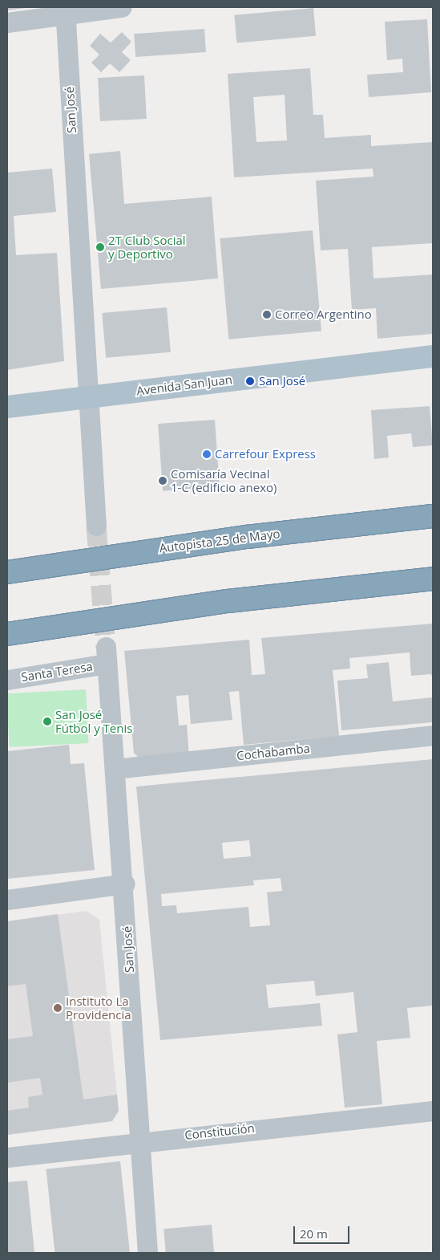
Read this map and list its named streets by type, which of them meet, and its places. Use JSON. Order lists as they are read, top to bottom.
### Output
{
  "streets": {
    "highway": ["Autopista 25 de Mayo"],
    "main road": ["Avenida San Juan"],
    "street": [
      "San José",
      "Santa Teresa",
      "Cochabamba",
      "Constitución"
    ]
  },
  "crossings": [
    ["San José", "Avenida San Juan"],
    ["San José", "Santa Teresa"],
    ["San José", "Cochabamba"],
    ["San José", "Constitución"]
  ],
  "places": [
    "2T Club Social y Deportivo",
    "Correo Argentino",
    "San José",
    "Carrefour Express",
    "Comisaría Vecinal 1-C (edificio anexo)",
    "San José Fútbol y Tenis",
    "Instituto La Providencia"
  ],
  "scale_bar": "20 m"
}
